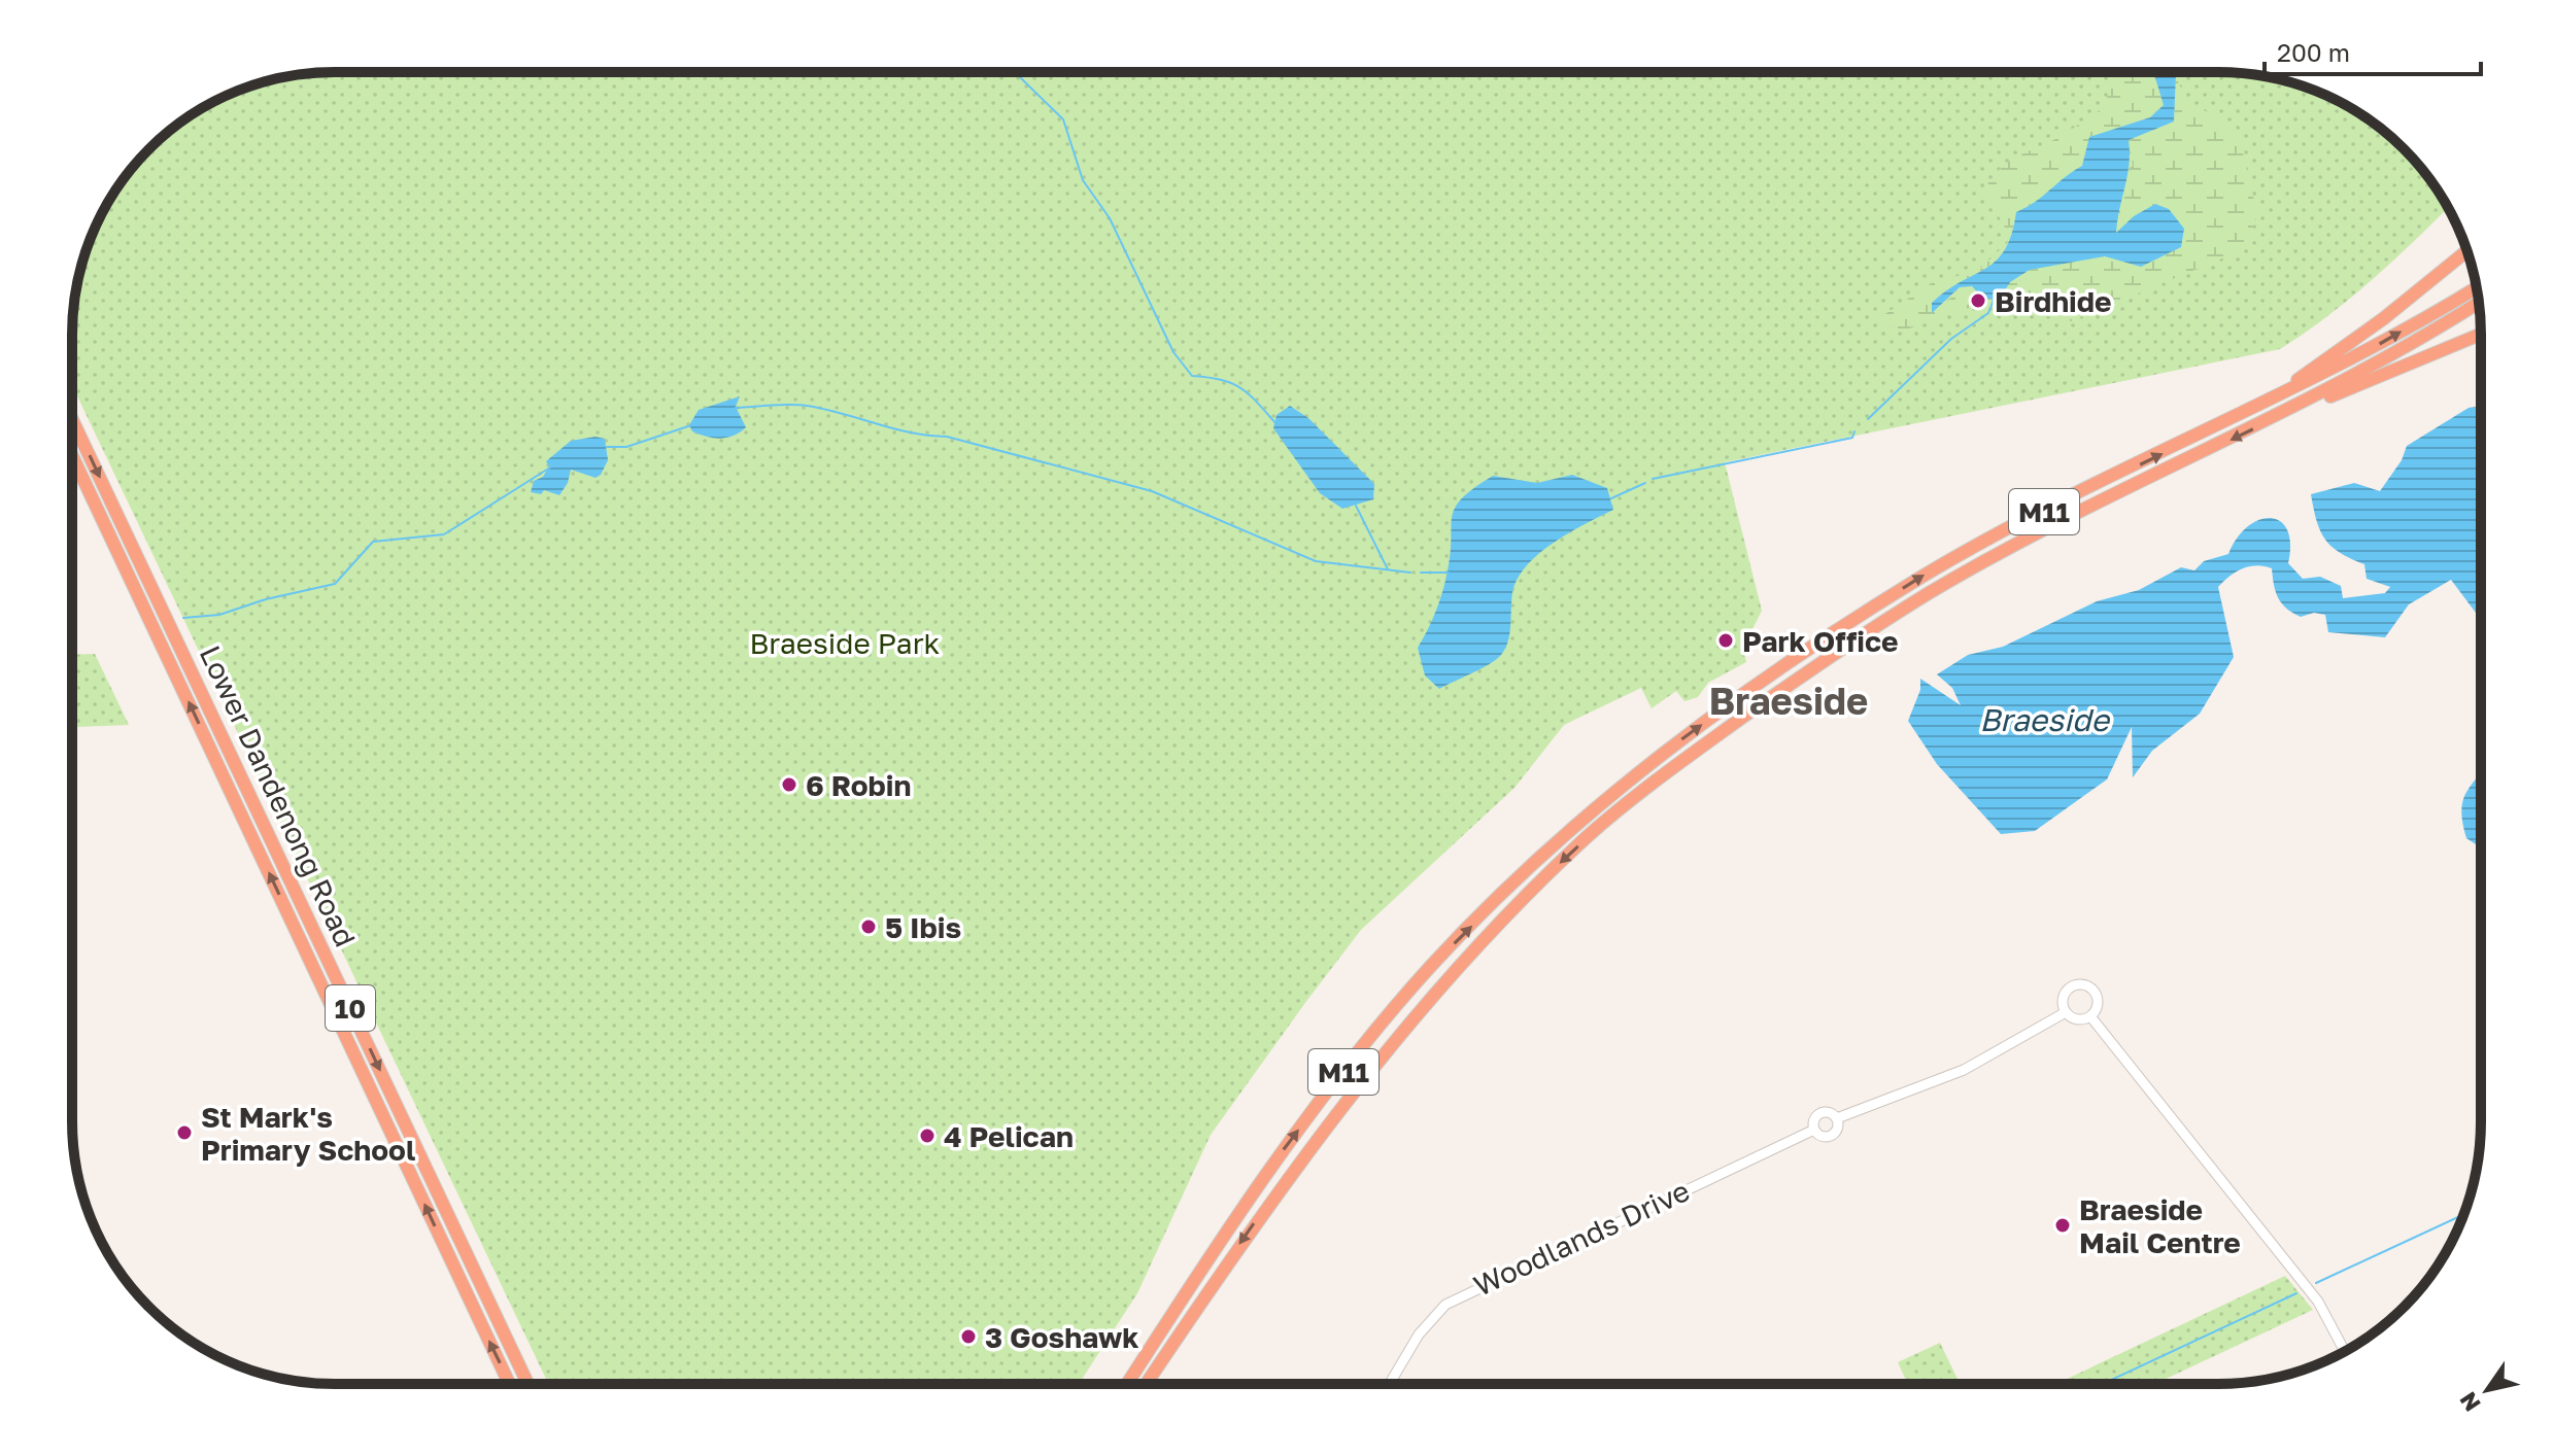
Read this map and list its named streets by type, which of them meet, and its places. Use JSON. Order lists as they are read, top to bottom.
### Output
{
  "streets": {
    "highway": ["M11", "Lower Dandenong Road", "10"],
    "street": ["Woodlands Drive"]
  },
  "districts": ["Braeside"],
  "water": ["Braeside"],
  "parks": ["Braeside Park"],
  "places": [
    "Birdhide",
    "Park Office",
    "6 Robin",
    "5 Ibis",
    "St Mark's Primary School",
    "4 Pelican",
    "Braeside Mail Centre",
    "3 Goshawk"
  ],
  "scale_bar": "200 m",
  "north": "bottom left"
}
